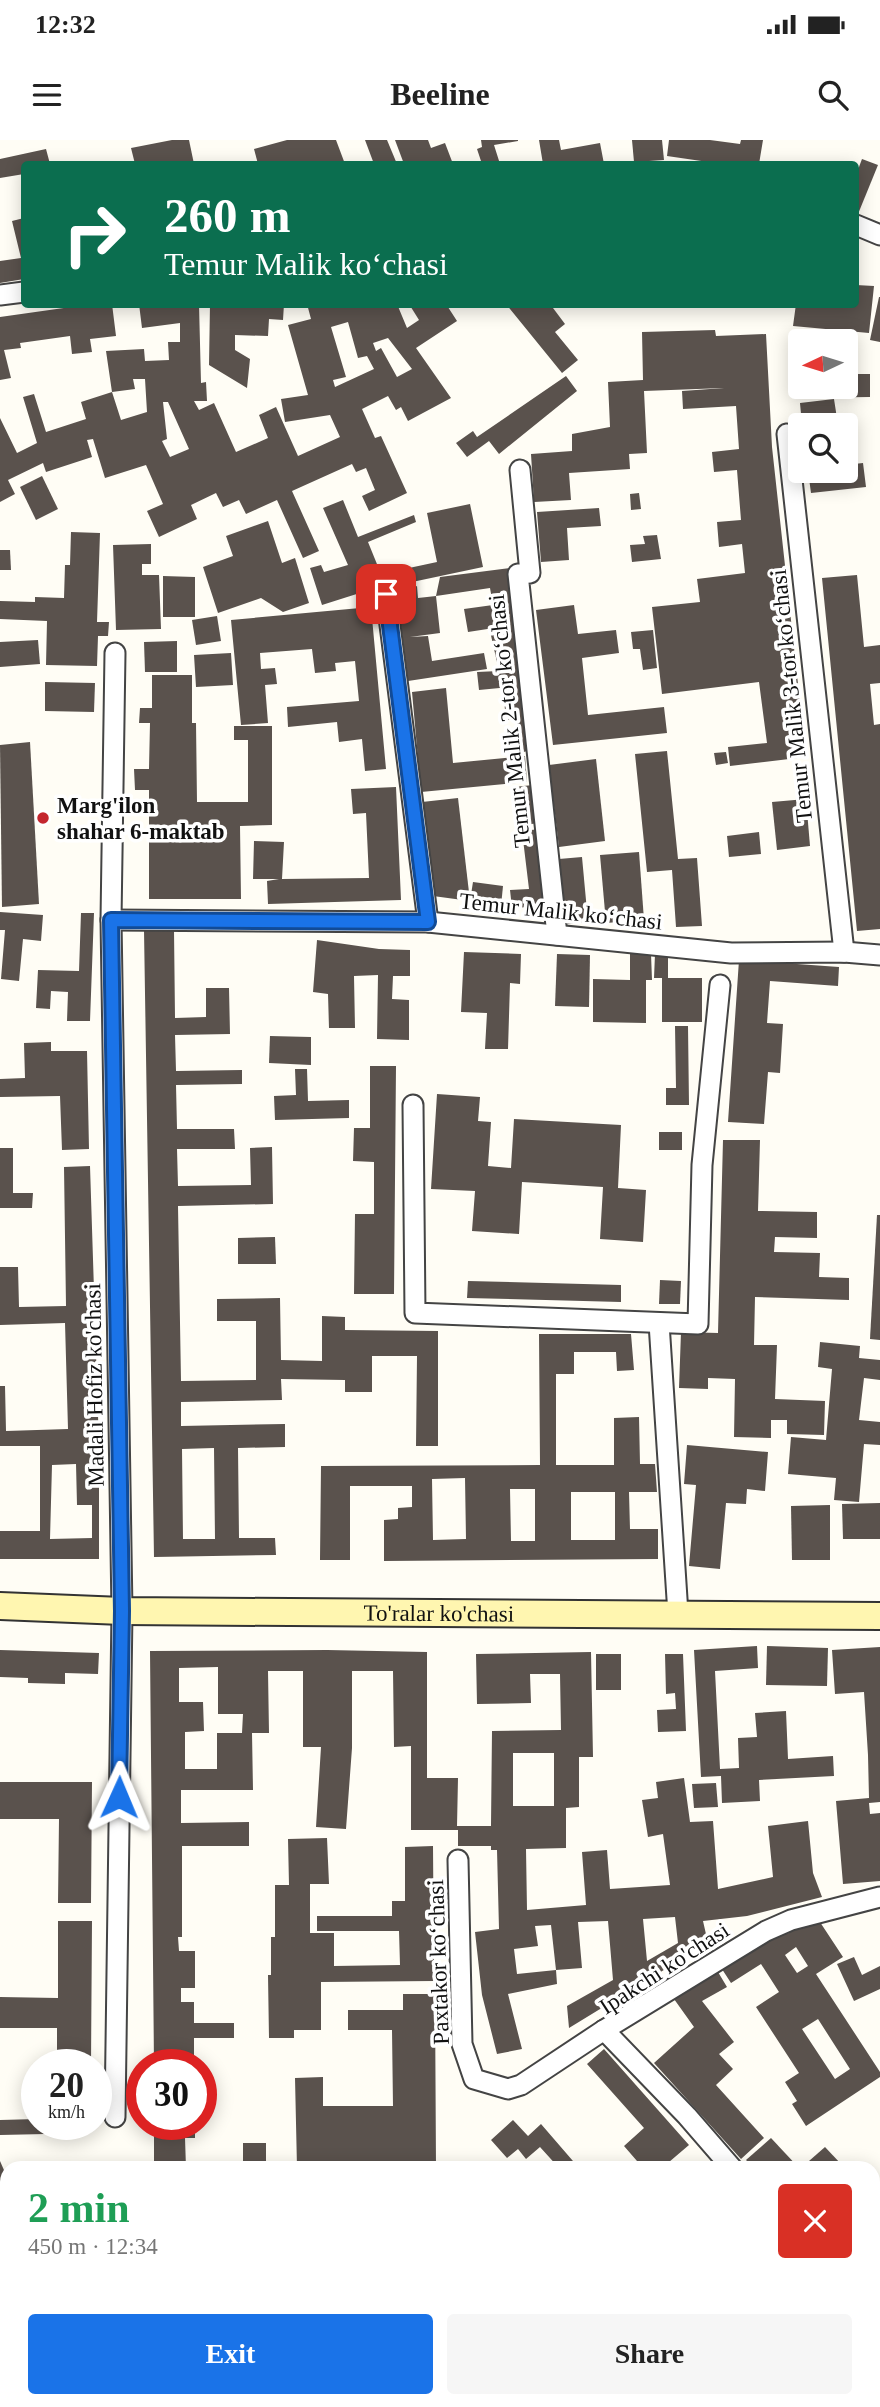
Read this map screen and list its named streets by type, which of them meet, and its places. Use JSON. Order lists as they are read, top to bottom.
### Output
{
  "streets": {
    "street": [
      "Temur Malik 3-tor koʻchasi",
      "Temur Malik 2-tor ko‘chasi",
      "Temur Malik koʻchasi",
      "Madali Hofiz ko'chasi",
      "To'ralar ko'chasi",
      "Paxtakor koʻchasi",
      "Ipakchi ko'chasi"
    ]
  },
  "crossings": [
    ["Temur Malik 3-tor koʻchasi", "Temur Malik koʻchasi"],
    ["Temur Malik 2-tor ko‘chasi", "Temur Malik koʻchasi"],
    ["Temur Malik koʻchasi", "Madali Hofiz ko'chasi"],
    ["Madali Hofiz ko'chasi", "To'ralar ko'chasi"],
    ["Paxtakor koʻchasi", "Ipakchi ko'chasi"]
  ],
  "places": ["Marg'ilon shahar 6-maktab"],
  "north": "left",
  "page": {
    "status": "12:32",
    "header": "Beeline",
    "turn": ["260 m", "Temur Malik koʻchasi"],
    "speed": "20 km/h",
    "limit": "30",
    "heading": ["2 min", "450 m · 12:34"],
    "buttons": ["Exit", "Share"]
  }
}
